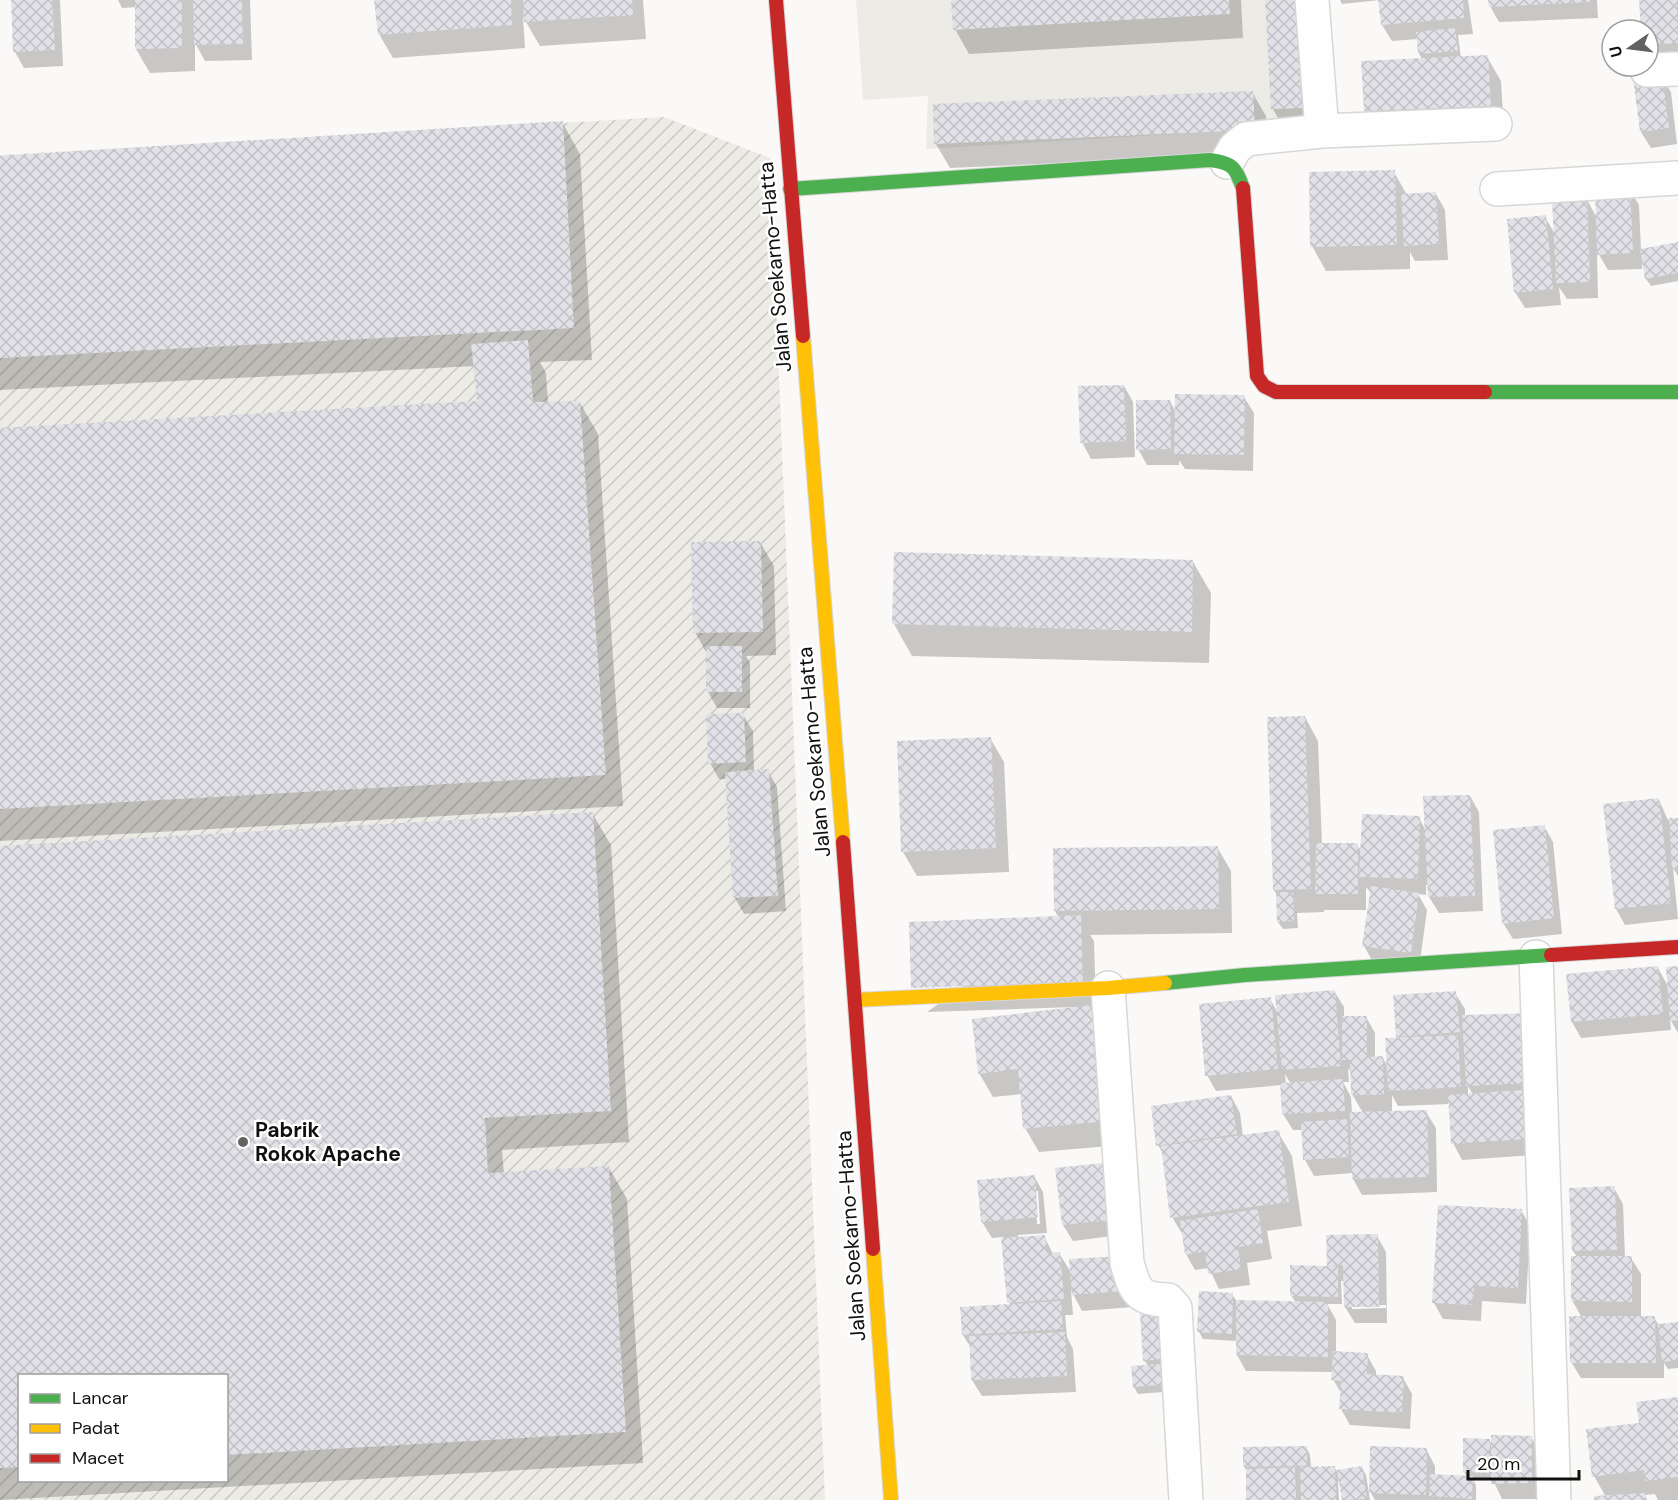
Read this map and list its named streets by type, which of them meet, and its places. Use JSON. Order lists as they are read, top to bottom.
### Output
{
  "streets": {
    "street": ["Jalan Soekarno-Hatta"]
  },
  "places": ["Pabrik Rokok Apache"],
  "legend": ["Lancar", "Padat", "Macet"],
  "scale_bar": "20 m",
  "north": "left"
}
